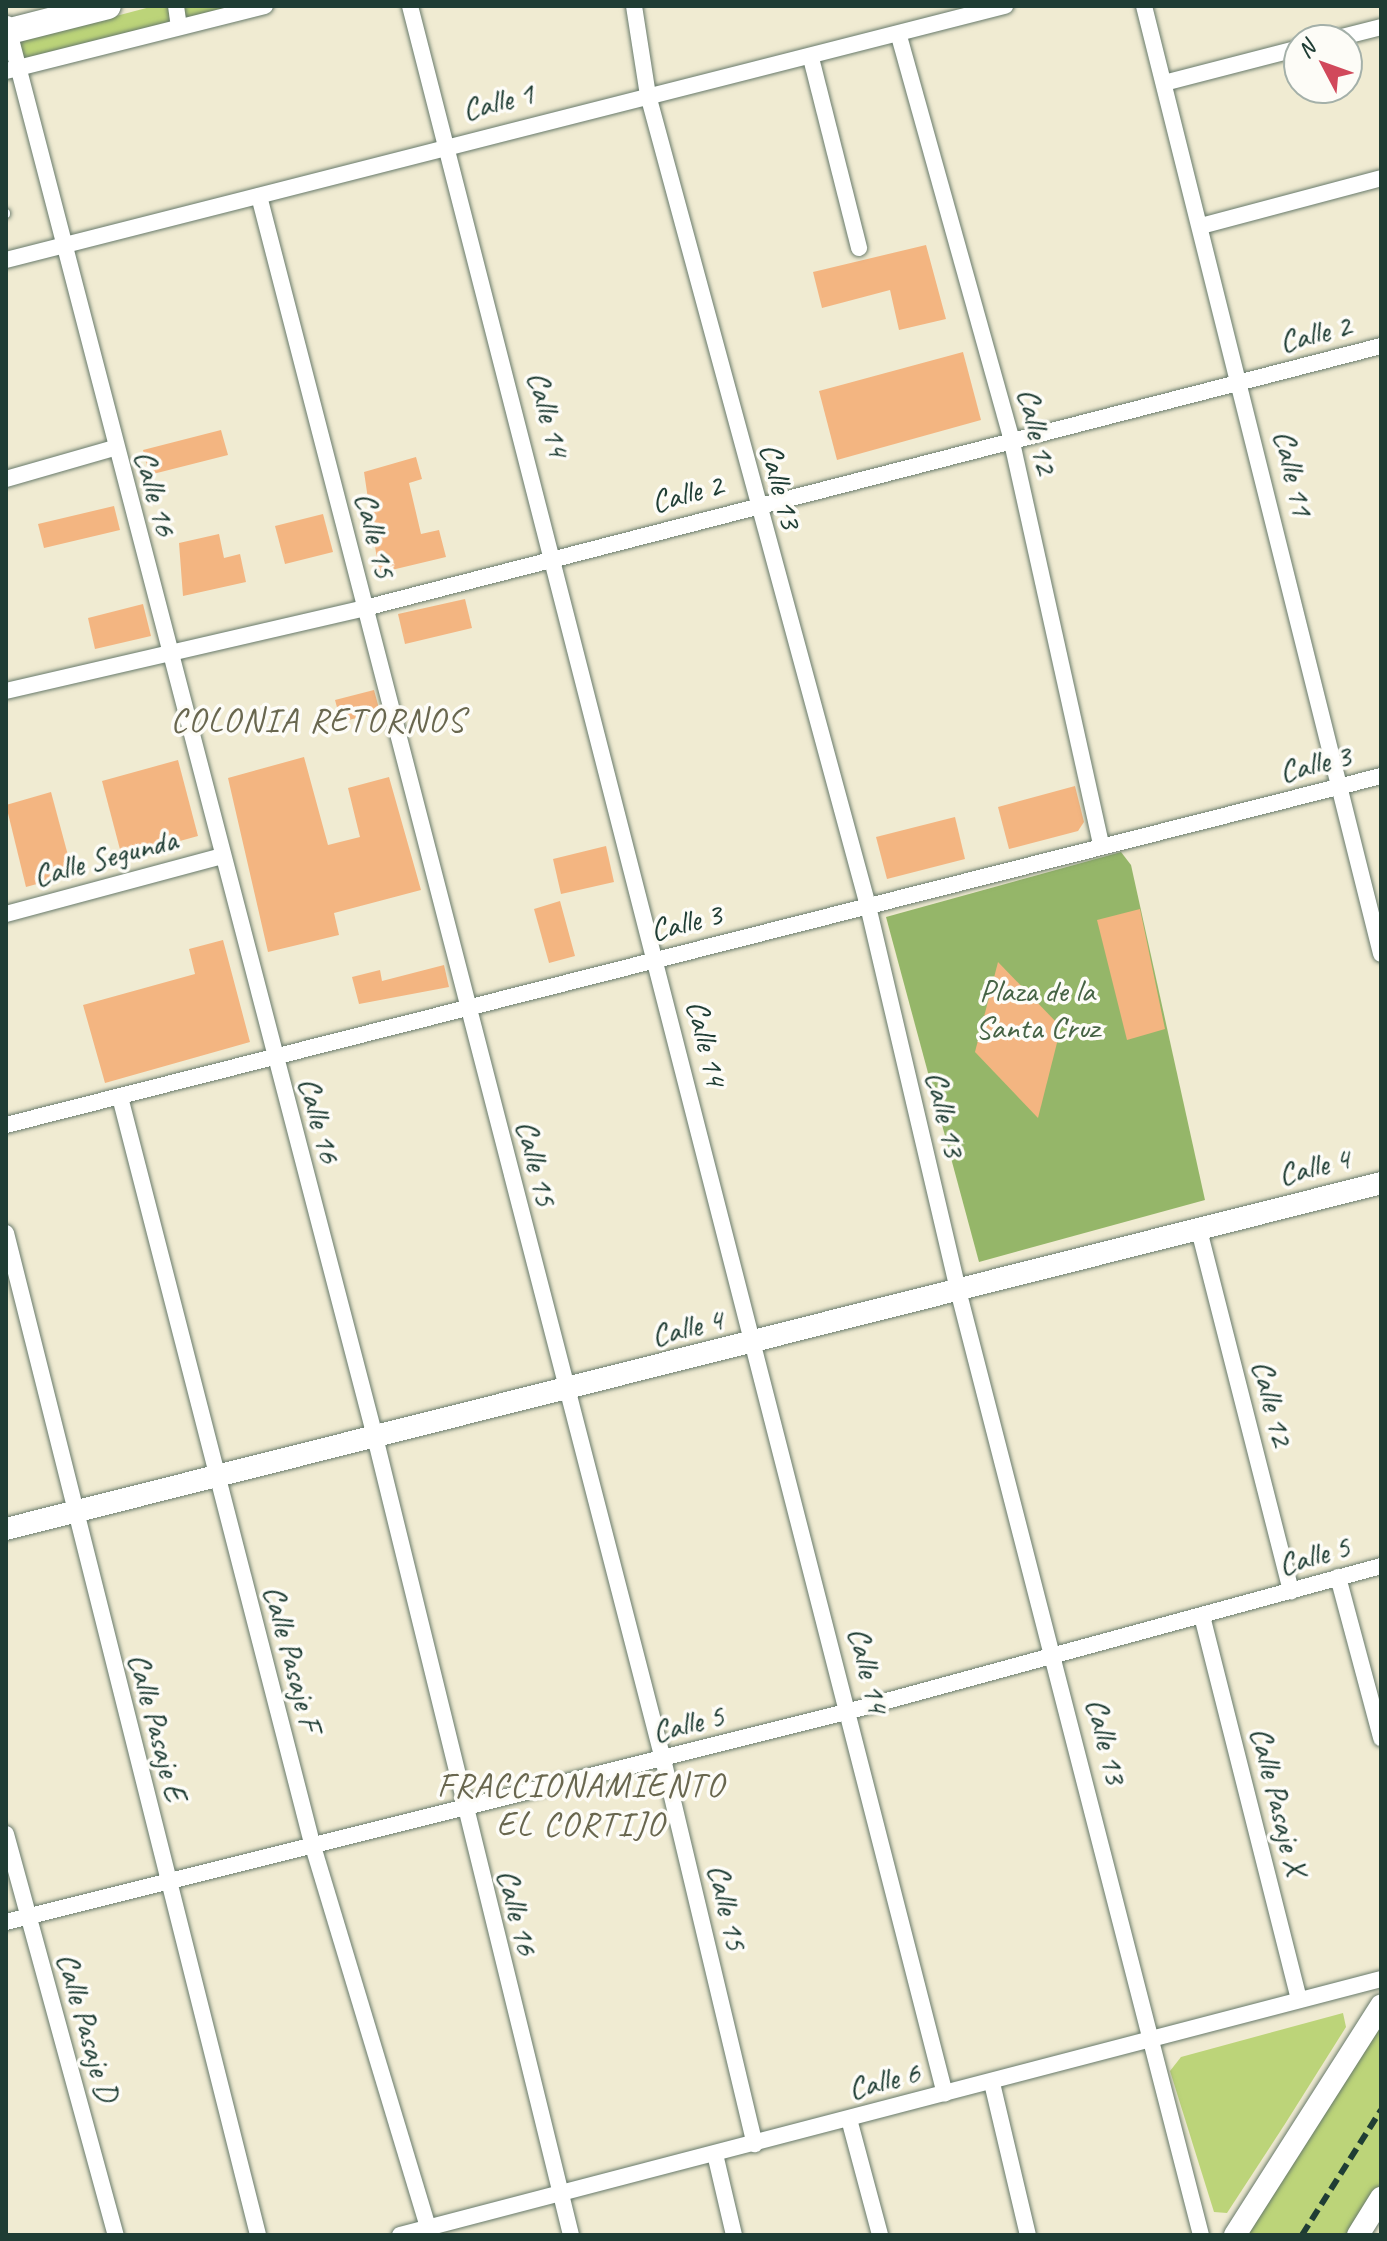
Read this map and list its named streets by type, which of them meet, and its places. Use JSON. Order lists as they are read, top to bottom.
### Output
{
  "streets": {
    "street": [
      "Calle 1",
      "Calle 2",
      "Calle 14",
      "Calle 12",
      "Calle 11",
      "Calle 13",
      "Calle 16",
      "Calle 15",
      "Calle 3",
      "Calle Segunda",
      "Calle 4",
      "Calle 5",
      "Calle Pasaje F",
      "Calle Pasaje E",
      "Calle Pasaje X",
      "Calle Pasaje D",
      "Calle 6"
    ]
  },
  "crossings": [
    ["Calle 1", "Calle 14"],
    ["Calle 1", "Calle 12"],
    ["Calle 1", "Calle 13"],
    ["Calle 1", "Calle 16"],
    ["Calle 1", "Calle 15"],
    ["Calle 2", "Calle 14"],
    ["Calle 2", "Calle 12"],
    ["Calle 2", "Calle 11"],
    ["Calle 2", "Calle 13"],
    ["Calle 2", "Calle 16"],
    ["Calle 2", "Calle 15"],
    ["Calle 14", "Calle 3"],
    ["Calle 14", "Calle 4"],
    ["Calle 14", "Calle 5"],
    ["Calle 14", "Calle 6"],
    ["Calle 12", "Calle 3"],
    ["Calle 12", "Calle 4"],
    ["Calle 12", "Calle 5"],
    ["Calle 11", "Calle 3"],
    ["Calle 13", "Calle 3"],
    ["Calle 13", "Calle 4"],
    ["Calle 13", "Calle 5"],
    ["Calle 13", "Calle 6"],
    ["Calle 16", "Calle 3"],
    ["Calle 16", "Calle Segunda"],
    ["Calle 16", "Calle 4"],
    ["Calle 16", "Calle 5"],
    ["Calle 16", "Calle 6"],
    ["Calle 15", "Calle 3"],
    ["Calle 15", "Calle 4"],
    ["Calle 15", "Calle 5"],
    ["Calle 15", "Calle 6"],
    ["Calle 3", "Calle Pasaje F"],
    ["Calle 4", "Calle Pasaje F"],
    ["Calle 4", "Calle Pasaje E"],
    ["Calle 5", "Calle Pasaje F"],
    ["Calle 5", "Calle Pasaje E"],
    ["Calle 5", "Calle Pasaje X"],
    ["Calle 5", "Calle Pasaje D"],
    ["Calle Pasaje F", "Calle 6"],
    ["Calle Pasaje X", "Calle 6"]
  ],
  "districts": ["COLONIA RETORNOS", "FRACCIONAMIENTO EL CORTIJO"],
  "parks": ["Plaza de la Santa Cruz"],
  "north": "top left"
}
